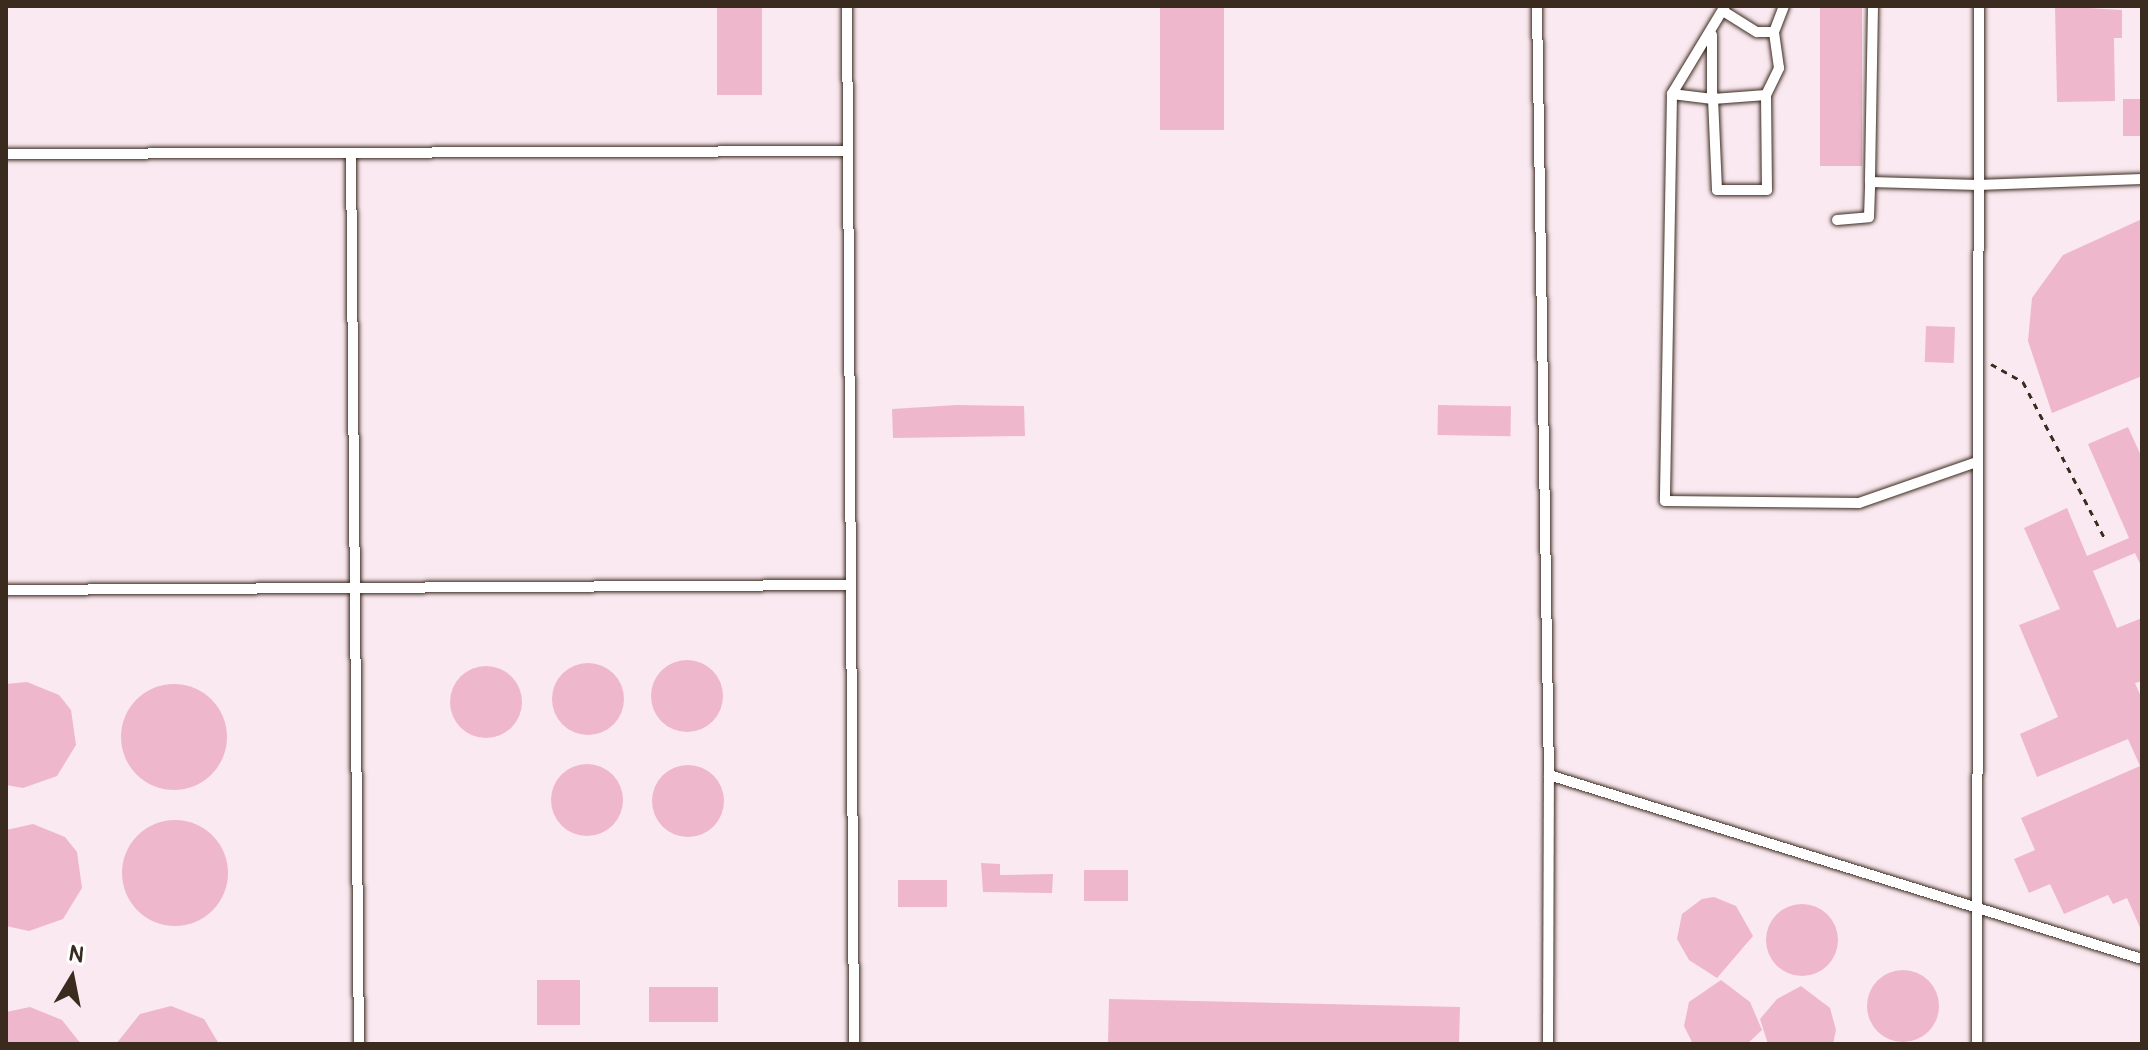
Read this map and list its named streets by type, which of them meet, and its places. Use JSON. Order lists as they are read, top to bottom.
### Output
{
  "north": "top"
}
